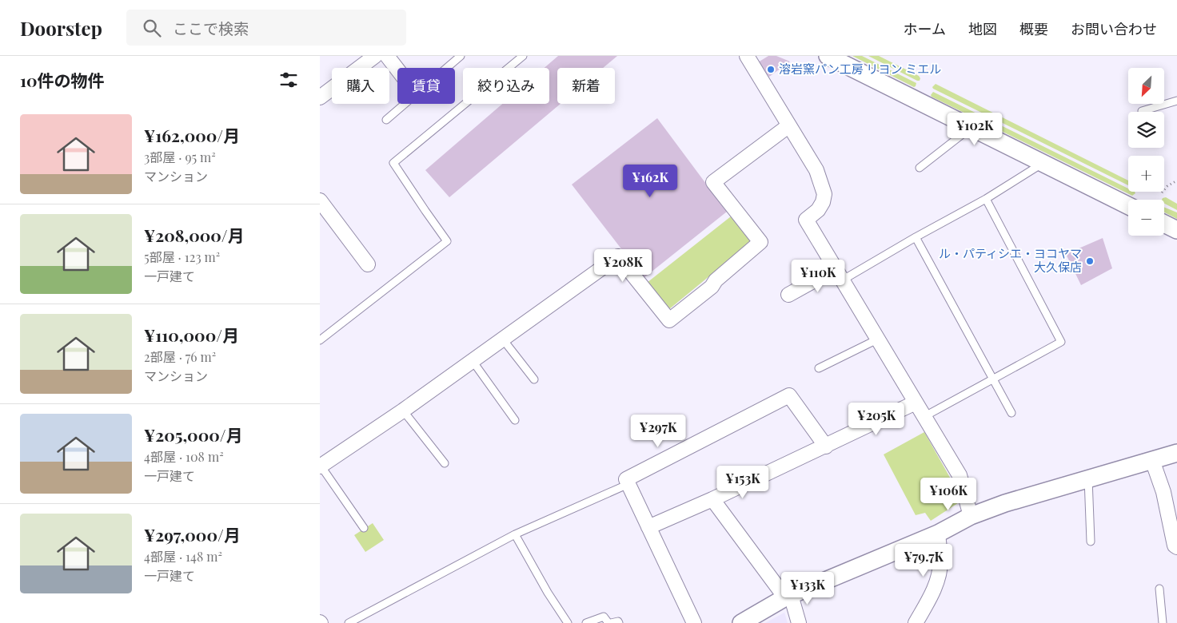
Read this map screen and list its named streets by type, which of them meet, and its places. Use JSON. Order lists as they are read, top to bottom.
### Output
{
  "places": ["溶岩窯パン工房 リヨン ミエル", "ル・パティシエ・ヨコヤマ 大久保店"],
  "north": "bottom left",
  "page": {
    "header": "Doorstep",
    "search": "ここで検索",
    "nav": [
      "ホーム",
      "地図",
      "概要",
      "お問い合わせ"
    ],
    "heading": "10件の物件",
    "map_buttons": ["+", "−"],
    "chip": [
      "購入",
      "賃貸",
      "絞り込み",
      "新着"
    ],
    "list": [
      {
        "name": "¥162,000/月",
        "note": "3部屋 · 95 m² · マンション"
      },
      {
        "name": "¥208,000/月",
        "note": "5部屋 · 123 m² · 一戸建て"
      },
      {
        "name": "¥110,000/月",
        "note": "2部屋 · 76 m² · マンション"
      },
      {
        "name": "¥205,000/月",
        "note": "4部屋 · 108 m² · 一戸建て"
      },
      {
        "name": "¥297,000/月",
        "note": "4部屋 · 148 m² · 一戸建て"
      }
    ],
    "price": [
      "¥102K",
      "¥162K",
      "¥208K",
      "¥110K",
      "¥205K",
      "¥297K",
      "¥153K",
      "¥106K",
      "¥79.7K",
      "¥133K"
    ]
  }
}
